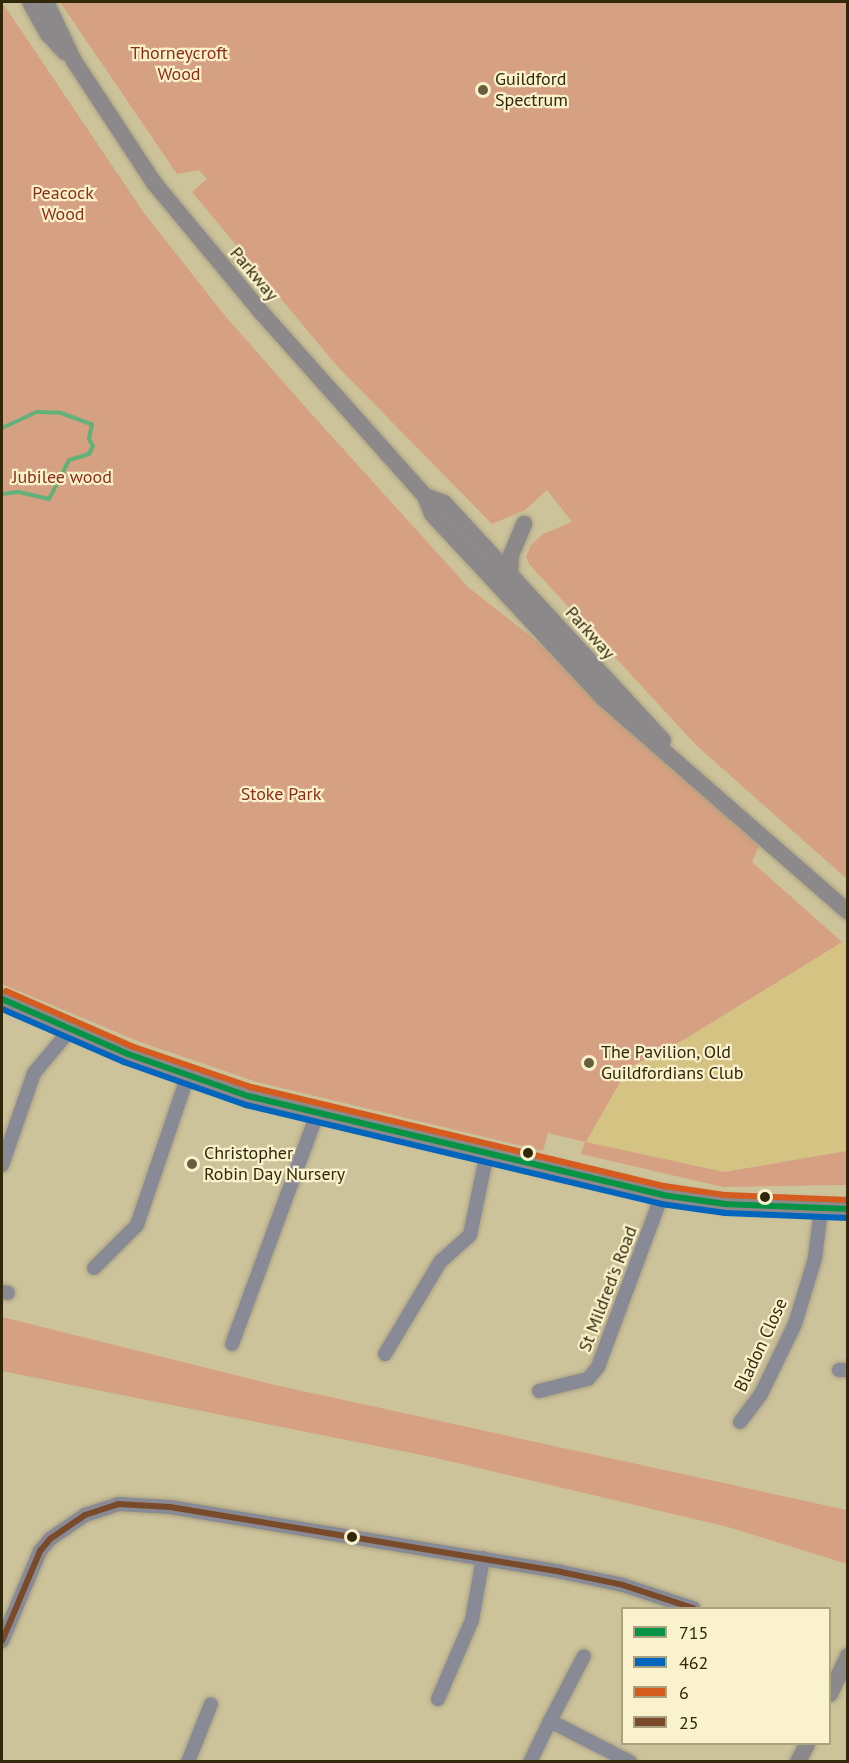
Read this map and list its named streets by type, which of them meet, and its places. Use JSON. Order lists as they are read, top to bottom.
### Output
{
  "streets": {
    "main road": ["Parkway"],
    "street": ["St Mildred's Road", "Bladon Close"]
  },
  "parks": [
    "Thorneycroft Wood",
    "Peacock Wood",
    "Jubilee wood",
    "Stoke Park"
  ],
  "places": ["Guildford Spectrum", "The Pavilion, Old Guildfordians Club", "Christopher Robin Day Nursery"],
  "lines": [
    "transit line 6",
    "transit line 715",
    "transit line 462",
    "transit line 25"
  ],
  "legend": [
    "715",
    "462",
    "6",
    "25"
  ]
}
